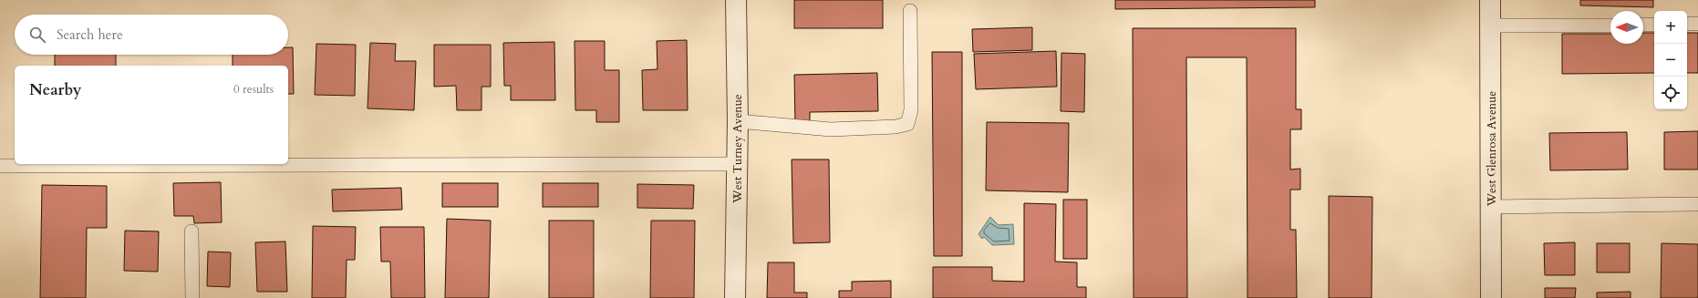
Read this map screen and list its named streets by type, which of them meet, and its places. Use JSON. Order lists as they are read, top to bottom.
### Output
{
  "streets": {
    "street": ["West Turney Avenue", "West Glenrosa Avenue"]
  },
  "north": "left",
  "page": {
    "map_buttons": ["+", "−"],
    "search": "Search here",
    "heading": ["Nearby", "0 results"]
  }
}
